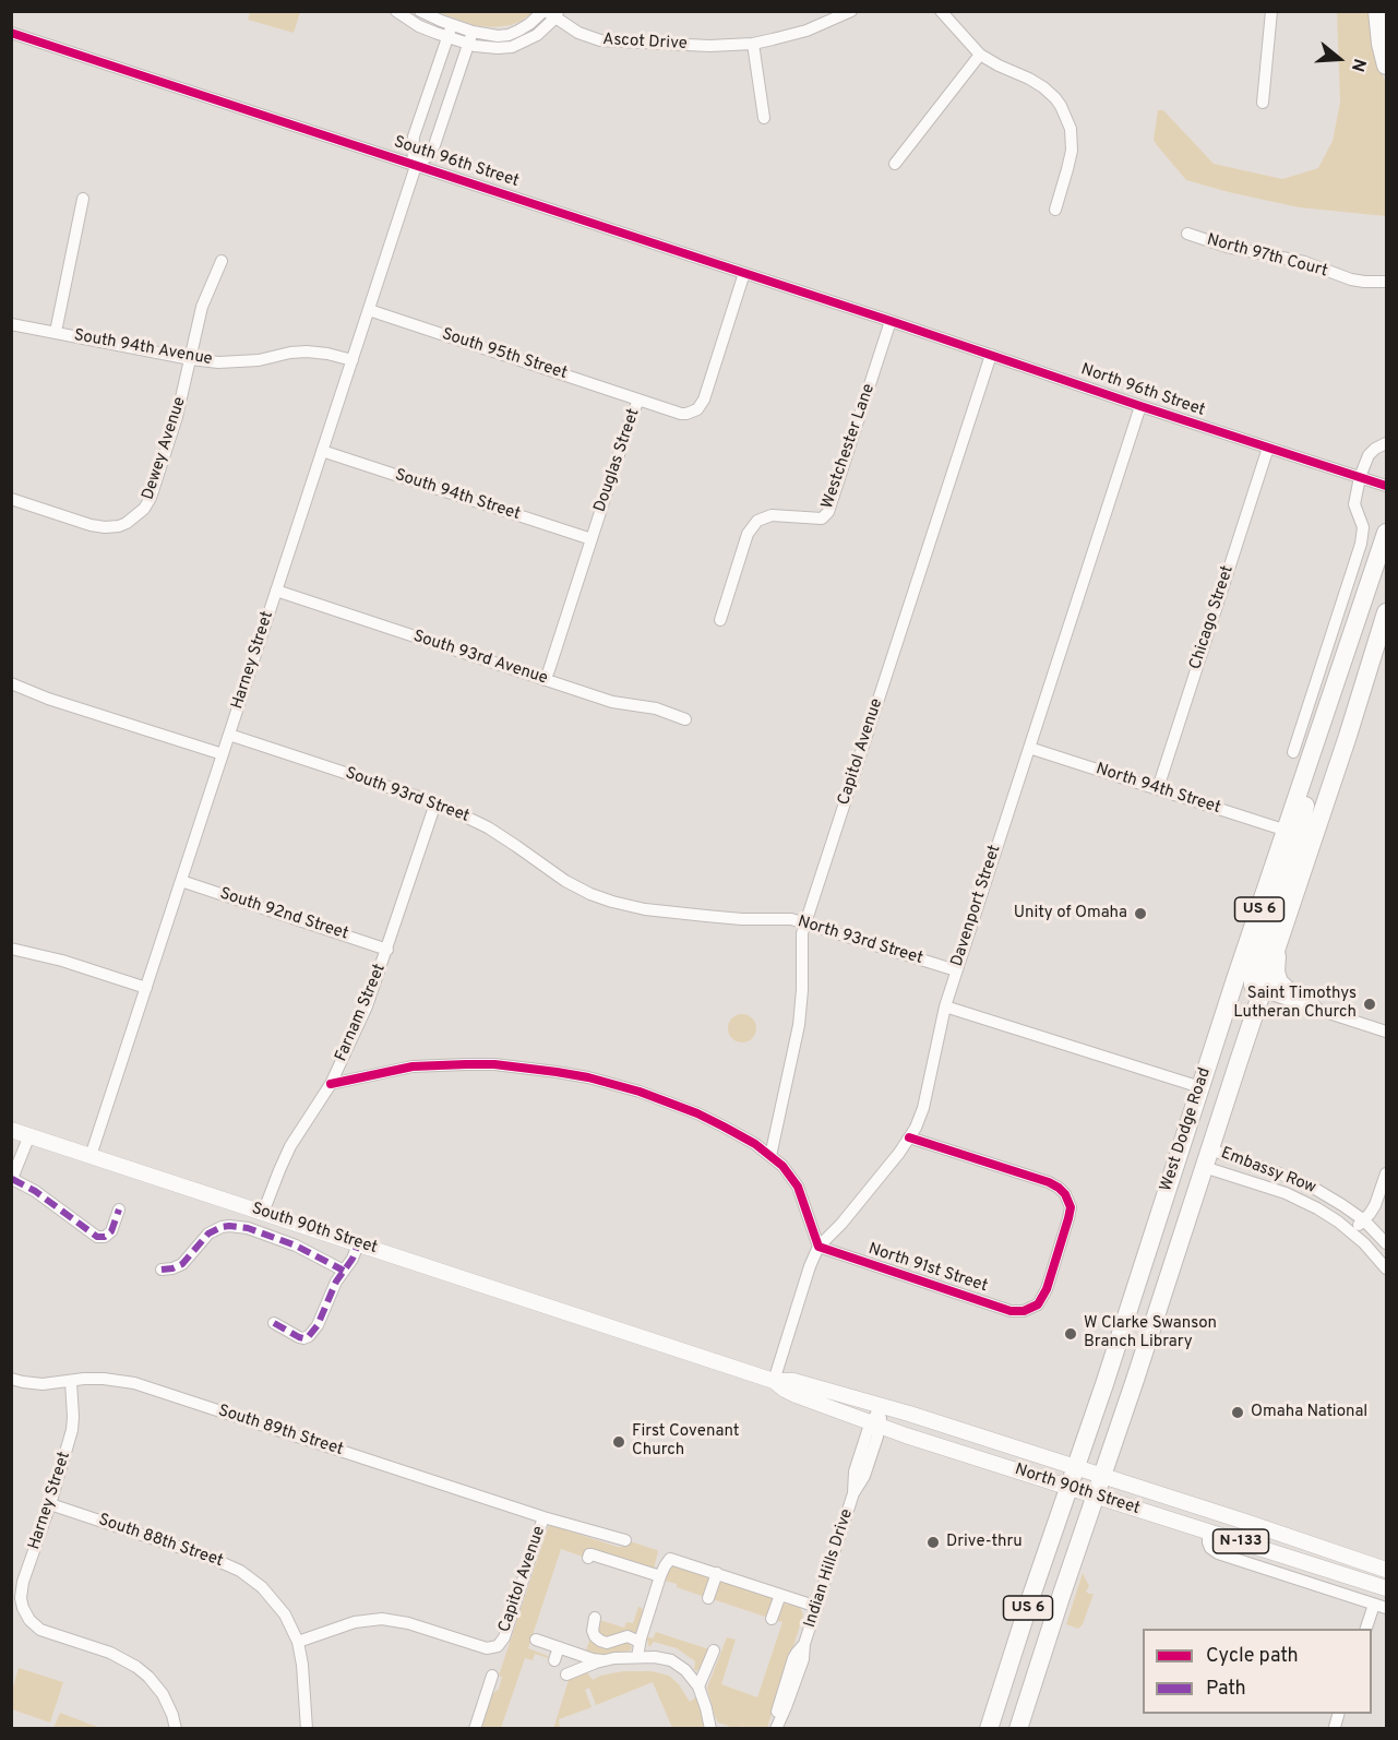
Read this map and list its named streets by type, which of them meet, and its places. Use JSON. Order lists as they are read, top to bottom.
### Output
{
  "streets": {
    "highway": ["US 6", "West Dodge Road"],
    "main road": ["South 90th Street", "North 90th Street", "N-133"],
    "street": [
      "Ascot Drive",
      "South 96th Street",
      "North 97th Court",
      "South 94th Avenue",
      "South 95th Street",
      "North 96th Street",
      "Westchester Lane",
      "Dewey Avenue",
      "Douglas Street",
      "South 94th Street",
      "Chicago Street",
      "South 93rd Avenue",
      "Harney Street",
      "Capitol Avenue",
      "North 94th Street",
      "South 93rd Street",
      "Davenport Street",
      "South 92nd Street",
      "North 93rd Street",
      "Farnam Street",
      "Embassy Row",
      "North 91st Street",
      "South 89th Street",
      "South 88th Street",
      "Indian Hills Drive"
    ]
  },
  "crossings": [
    ["South 96th Street", "North 96th Street"],
    ["South 96th Street", "Westchester Lane"],
    ["South 96th Street", "Douglas Street"],
    ["South 96th Street", "Harney Street"],
    ["South 94th Avenue", "Dewey Avenue"],
    ["South 94th Avenue", "Harney Street"],
    ["South 95th Street", "Douglas Street"],
    ["South 95th Street", "Harney Street"],
    ["North 96th Street", "Westchester Lane"],
    ["North 96th Street", "Chicago Street"],
    ["North 96th Street", "Capitol Avenue"],
    ["North 96th Street", "Davenport Street"],
    ["Douglas Street", "South 94th Street"],
    ["Douglas Street", "South 93rd Avenue"],
    ["South 94th Street", "Harney Street"],
    ["Chicago Street", "North 94th Street"],
    ["South 93rd Avenue", "Harney Street"],
    ["Harney Street", "South 93rd Street"],
    ["Harney Street", "South 92nd Street"],
    ["Harney Street", "South 90th Street"],
    ["Harney Street", "South 89th Street"],
    ["Harney Street", "South 88th Street"],
    ["Capitol Avenue", "North 93rd Street"],
    ["Capitol Avenue", "South 89th Street"],
    ["Capitol Avenue", "South 88th Street"],
    ["North 94th Street", "Davenport Street"],
    ["North 94th Street", "West Dodge Road"],
    ["South 93rd Street", "North 93rd Street"],
    ["South 93rd Street", "Farnam Street"],
    ["Davenport Street", "North 93rd Street"],
    ["Davenport Street", "North 91st Street"],
    ["Davenport Street", "North 90th Street"],
    ["South 92nd Street", "Farnam Street"],
    ["Farnam Street", "South 90th Street"],
    ["West Dodge Road", "Embassy Row"],
    ["West Dodge Road", "North 90th Street"],
    ["South 90th Street", "North 90th Street"],
    ["North 90th Street", "Indian Hills Drive"]
  ],
  "places": [
    "Unity of Omaha",
    "Saint Timothys Lutheran Church",
    "W Clarke Swanson Branch Library",
    "Omaha National",
    "First Covenant Church",
    "Drive-thru"
  ],
  "legend": ["Cycle path", "Path"],
  "north": "right"
}
